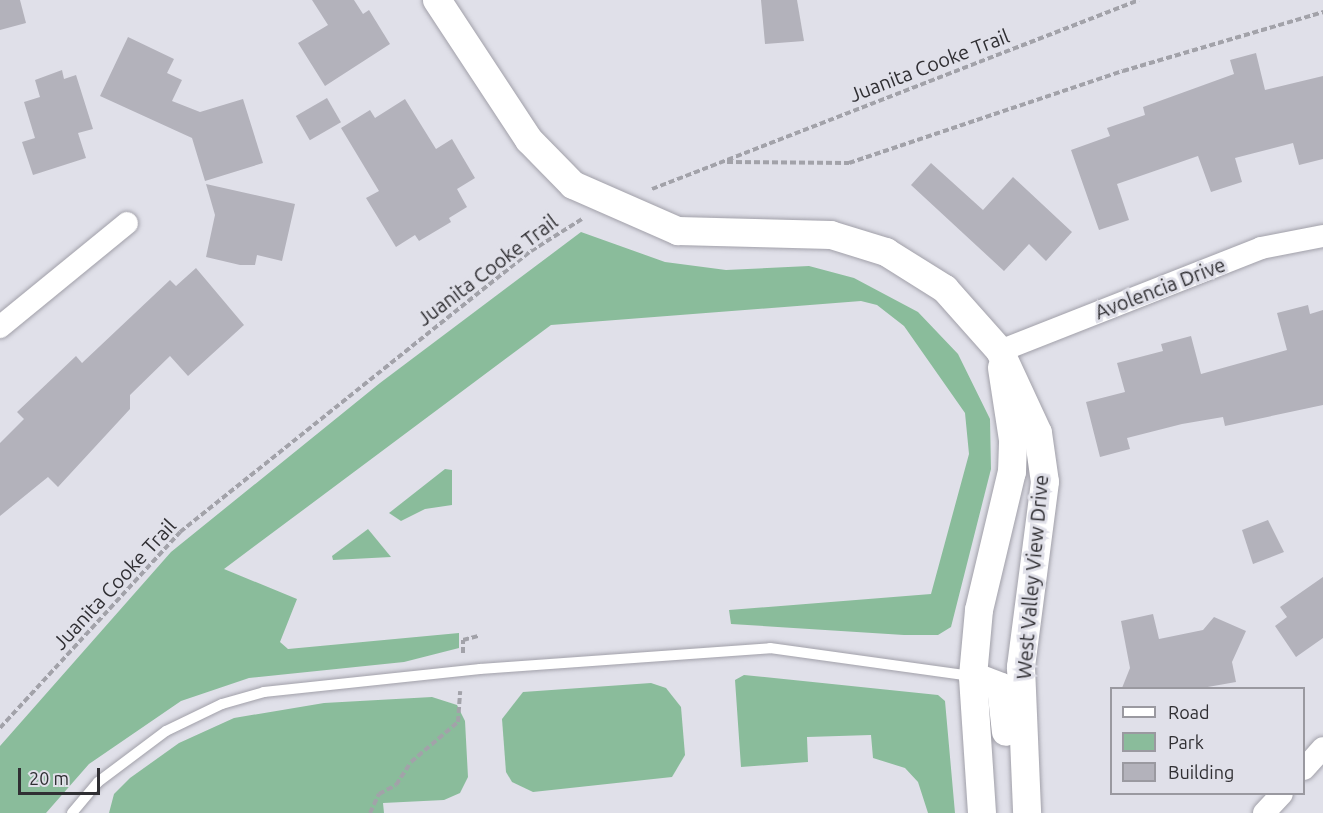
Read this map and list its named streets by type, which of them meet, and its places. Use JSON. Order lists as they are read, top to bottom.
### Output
{
  "streets": {
    "street": ["Avolencia Drive", "West Valley View Drive"],
    "path": ["Juanita Cooke Trail"]
  },
  "crossings": [
    ["Juanita Cooke Trail", "West Valley View Drive"],
    ["Avolencia Drive", "West Valley View Drive"]
  ],
  "legend": ["Road", "Park", "Building"],
  "scale_bar": "20 m"
}
